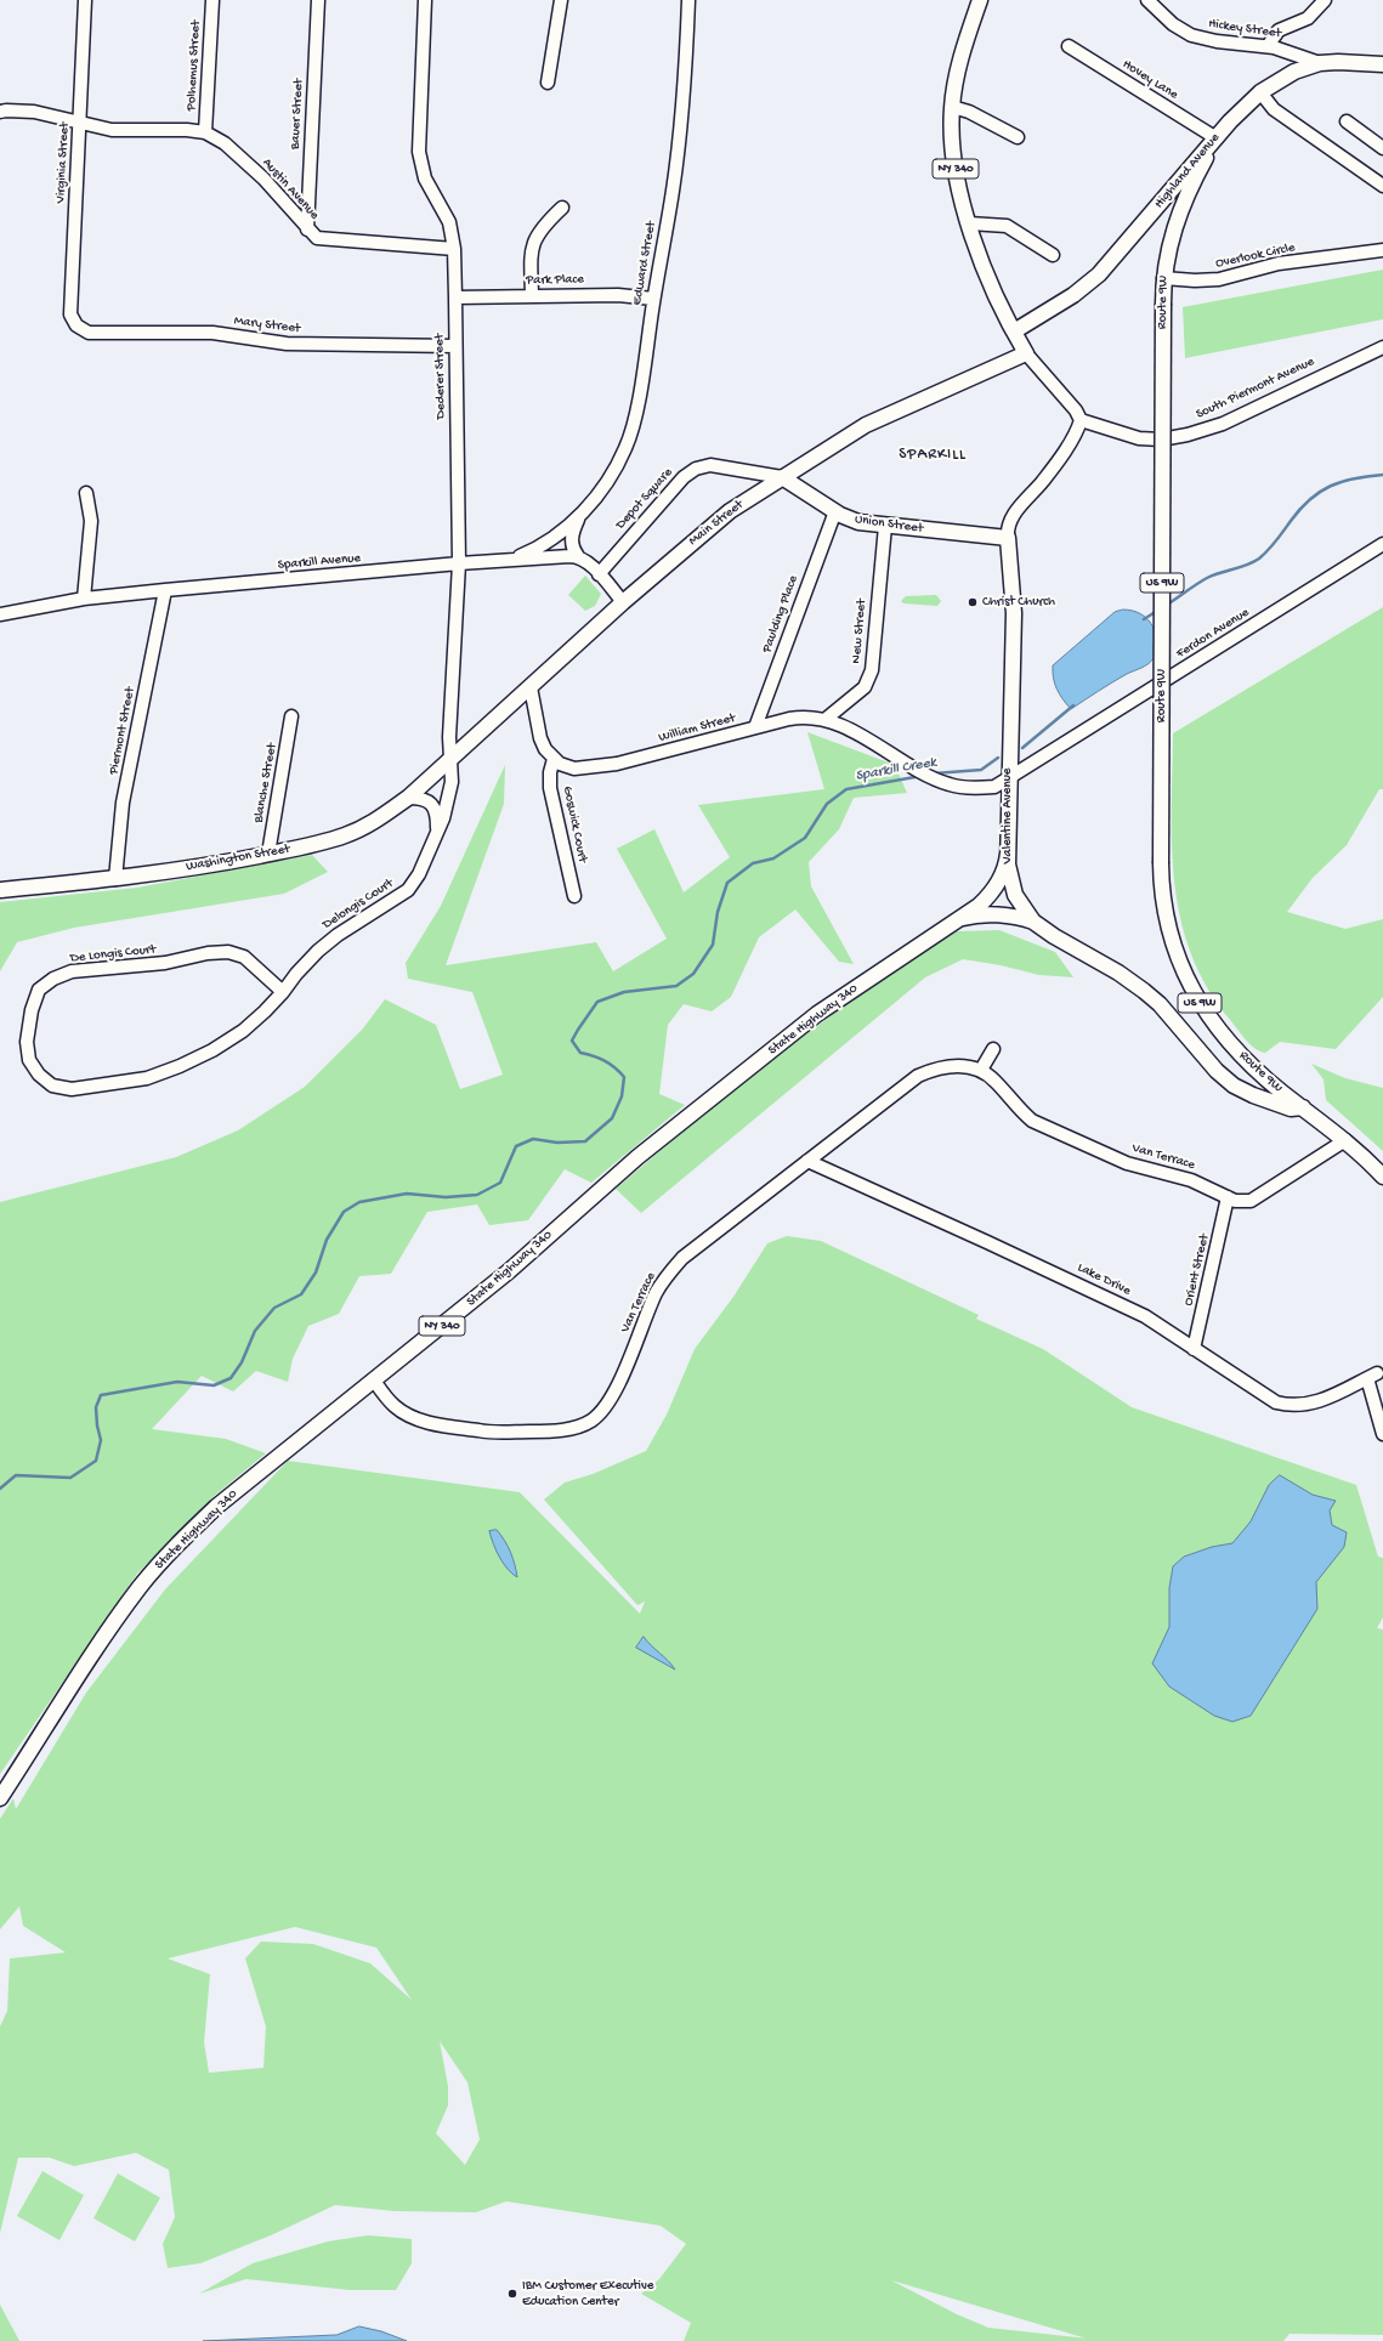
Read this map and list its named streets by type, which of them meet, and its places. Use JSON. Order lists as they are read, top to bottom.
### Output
{
  "streets": {
    "main road": [
      "NY 340",
      "Highland Avenue",
      "Route 9W",
      "Main Street",
      "Union Street",
      "US 9W",
      "Valentine Avenue",
      "Washington Street",
      "State Highway 340"
    ],
    "street": [
      "Hickey Street",
      "Polhemus Street",
      "Hovey Lane",
      "Bauer Street",
      "Virginia Street",
      "Austin Avenue",
      "Overlook Circle",
      "Edward Street",
      "Park Place",
      "Mary Street",
      "Dederer Street",
      "South Piermont Avenue",
      "Depot Square",
      "Sparkill Avenue",
      "Paulding Place",
      "New Street",
      "Ferdon Avenue",
      "William Street",
      "Piermont Street",
      "Blanche Street",
      "Goswick Court",
      "Delongis Court",
      "De Longis Court",
      "Van Terrace",
      "Orient Street",
      "Lake Drive"
    ]
  },
  "crossings": [
    ["Hickey Street", "Highland Avenue"],
    ["Polhemus Street", "Austin Avenue"],
    ["Hovey Lane", "Highland Avenue"],
    ["Hovey Lane", "Route 9W"],
    ["Bauer Street", "Austin Avenue"],
    ["Virginia Street", "Austin Avenue"],
    ["Virginia Street", "Mary Street"],
    ["NY 340", "Highland Avenue"],
    ["NY 340", "Main Street"],
    ["Highland Avenue", "Route 9W"],
    ["Austin Avenue", "Dederer Street"],
    ["Overlook Circle", "Route 9W"],
    ["Edward Street", "Park Place"],
    ["Park Place", "Dederer Street"],
    ["Route 9W", "Valentine Avenue"],
    ["Route 9W", "Van Terrace"],
    ["Mary Street", "Dederer Street"],
    ["Dederer Street", "Main Street"],
    ["Dederer Street", "Sparkill Avenue"],
    ["Dederer Street", "Washington Street"],
    ["Dederer Street", "Delongis Court"],
    ["South Piermont Avenue", "Valentine Avenue"],
    ["Depot Square", "Main Street"],
    ["Depot Square", "Union Street"],
    ["Main Street", "Union Street"],
    ["Main Street", "Washington Street"],
    ["Main Street", "Delongis Court"],
    ["Union Street", "Paulding Place"],
    ["Union Street", "New Street"],
    ["Union Street", "Valentine Avenue"],
    ["Sparkill Avenue", "Piermont Street"],
    ["Paulding Place", "William Street"],
    ["New Street", "William Street"],
    ["Ferdon Avenue", "William Street"],
    ["Ferdon Avenue", "Valentine Avenue"],
    ["William Street", "Valentine Avenue"],
    ["William Street", "Goswick Court"],
    ["Piermont Street", "Washington Street"],
    ["Blanche Street", "Washington Street"],
    ["Valentine Avenue", "State Highway 340"],
    ["Washington Street", "Delongis Court"],
    ["Delongis Court", "De Longis Court"],
    ["State Highway 340", "Van Terrace"],
    ["Van Terrace", "Orient Street"],
    ["Van Terrace", "Lake Drive"],
    ["Orient Street", "Lake Drive"]
  ],
  "districts": ["SPARKILL"],
  "water": ["Sparkill Creek"],
  "places": ["Christ Church", "IBM Customer Executive Education Center"]
}
